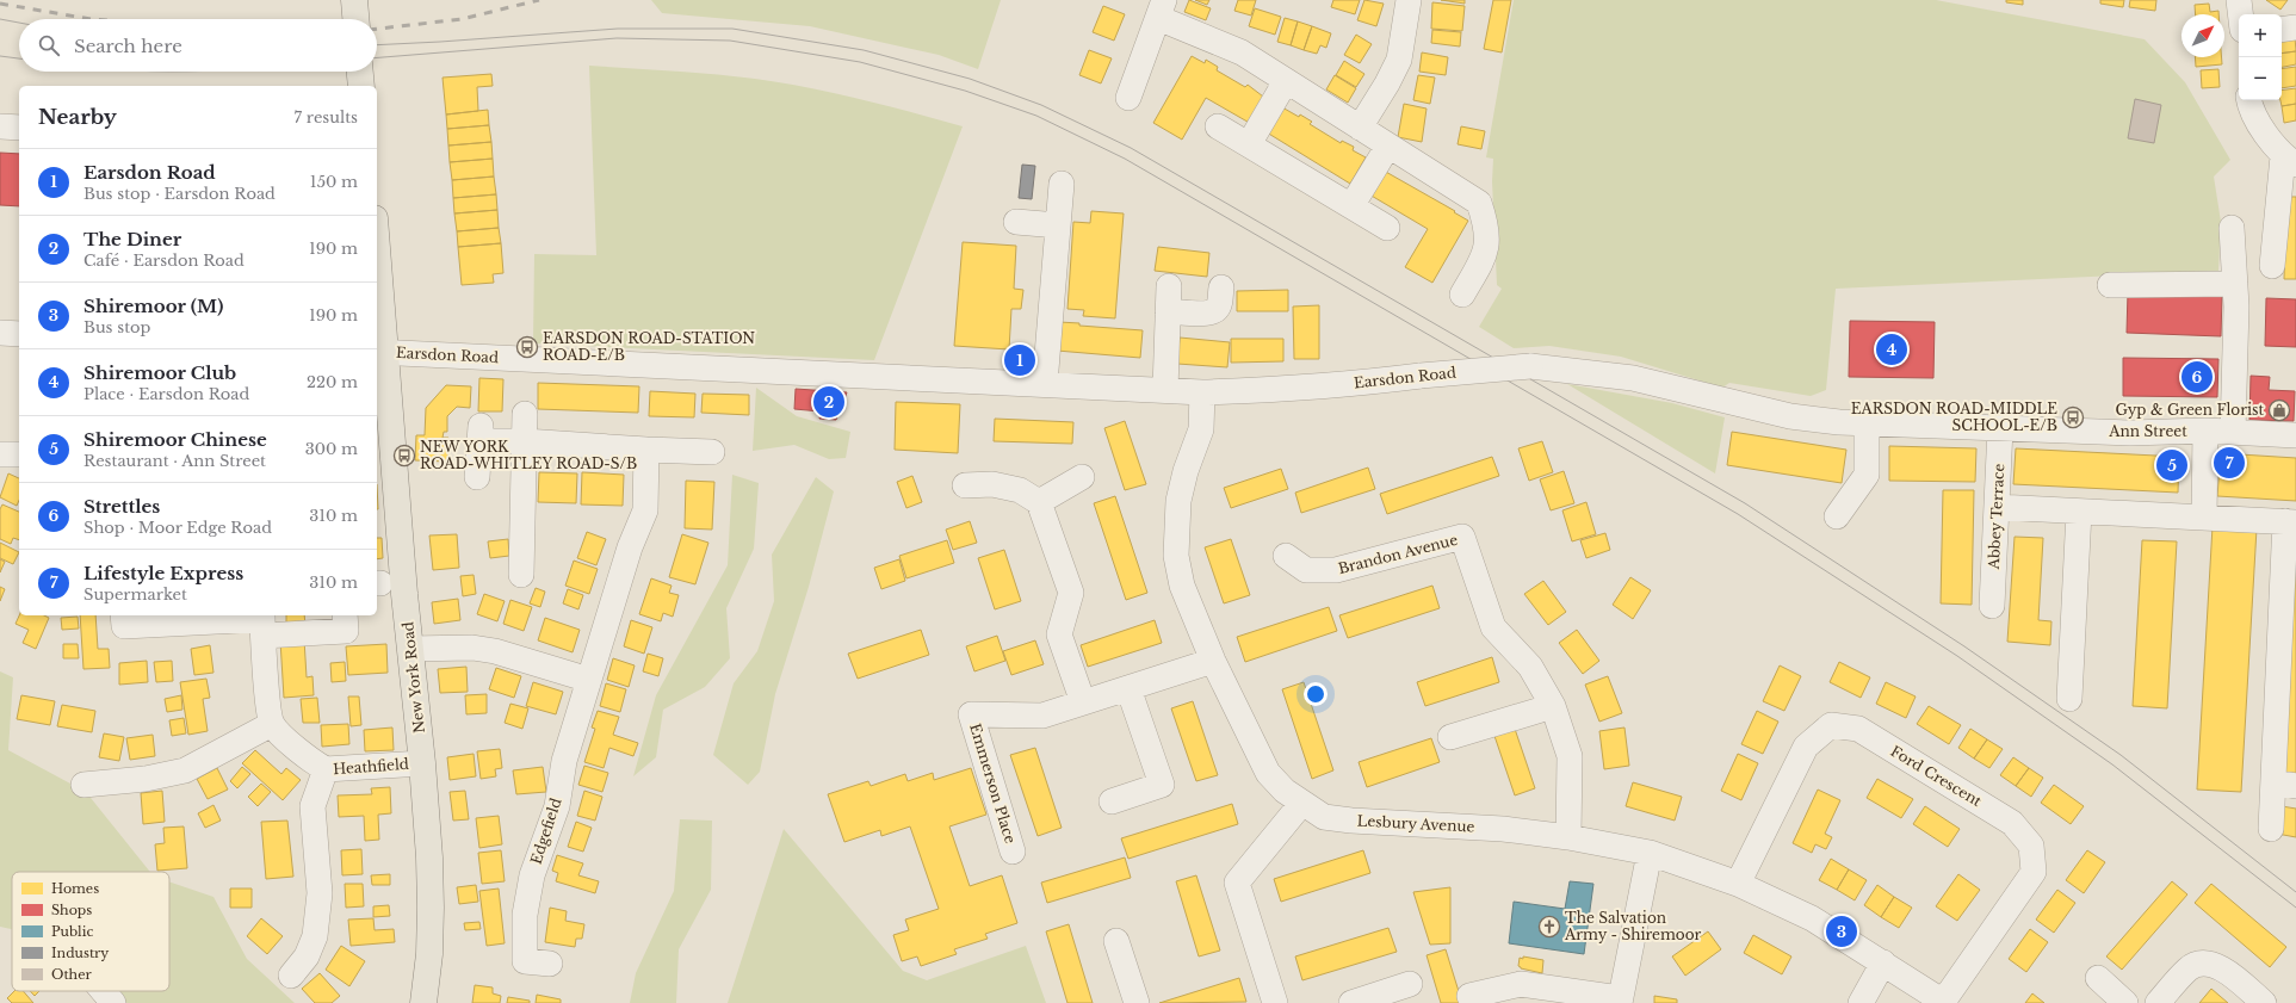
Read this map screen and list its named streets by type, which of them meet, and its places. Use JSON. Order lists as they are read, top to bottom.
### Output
{
  "streets": {
    "main road": ["New York Road"],
    "street": [
      "Earsdon Road",
      "Ann Street",
      "Abbey Terrace",
      "Brandon Avenue",
      "Heathfield",
      "Ford Crescent",
      "Emmerson Place",
      "Lesbury Avenue",
      "Edgefield"
    ]
  },
  "crossings": [
    ["Earsdon Road", "Ann Street"],
    ["Earsdon Road", "Abbey Terrace"],
    ["Earsdon Road", "New York Road"],
    ["Earsdon Road", "Lesbury Avenue"],
    ["Ann Street", "Abbey Terrace"],
    ["Brandon Avenue", "Lesbury Avenue"],
    ["New York Road", "Heathfield"],
    ["Ford Crescent", "Lesbury Avenue"],
    ["Emmerson Place", "Lesbury Avenue"]
  ],
  "places": {
    "bus stop": ["EARSDON ROAD-STATION ROAD-E/B", "EARSDON ROAD-MIDDLE SCHOOL-E/B", "NEW YORK ROAD-WHITLEY ROAD-S/B"],
    "shop": ["Gyp & Green Florist"],
    "church": ["The Salvation Army - Shiremoor"]
  },
  "legend": [
    "Homes",
    "Shops",
    "Public",
    "Industry",
    "Other"
  ],
  "north": "top right",
  "page": {
    "map_buttons": ["+", "−"],
    "search": "Search here",
    "heading": ["Nearby", "7 results"],
    "list": [
      {
        "mark": "1",
        "name": "Earsdon Road",
        "note": "Bus stop · Earsdon Road",
        "value": "150 m"
      },
      {
        "mark": "2",
        "name": "The Diner",
        "note": "Café · Earsdon Road",
        "value": "190 m"
      },
      {
        "mark": "3",
        "name": "Shiremoor (M)",
        "note": "Bus stop",
        "value": "190 m"
      },
      {
        "mark": "4",
        "name": "Shiremoor Club",
        "note": "Place · Earsdon Road",
        "value": "220 m"
      },
      {
        "mark": "5",
        "name": "Shiremoor Chinese",
        "note": "Restaurant · Ann Street",
        "value": "300 m"
      },
      {
        "mark": "6",
        "name": "Strettles",
        "note": "Shop · Moor Edge Road",
        "value": "310 m"
      },
      {
        "mark": "7",
        "name": "Lifestyle Express",
        "note": "Supermarket",
        "value": "310 m"
      }
    ],
    "pins": [
      "4",
      "1",
      "6",
      "2",
      "7",
      "5",
      "3"
    ]
  }
}
